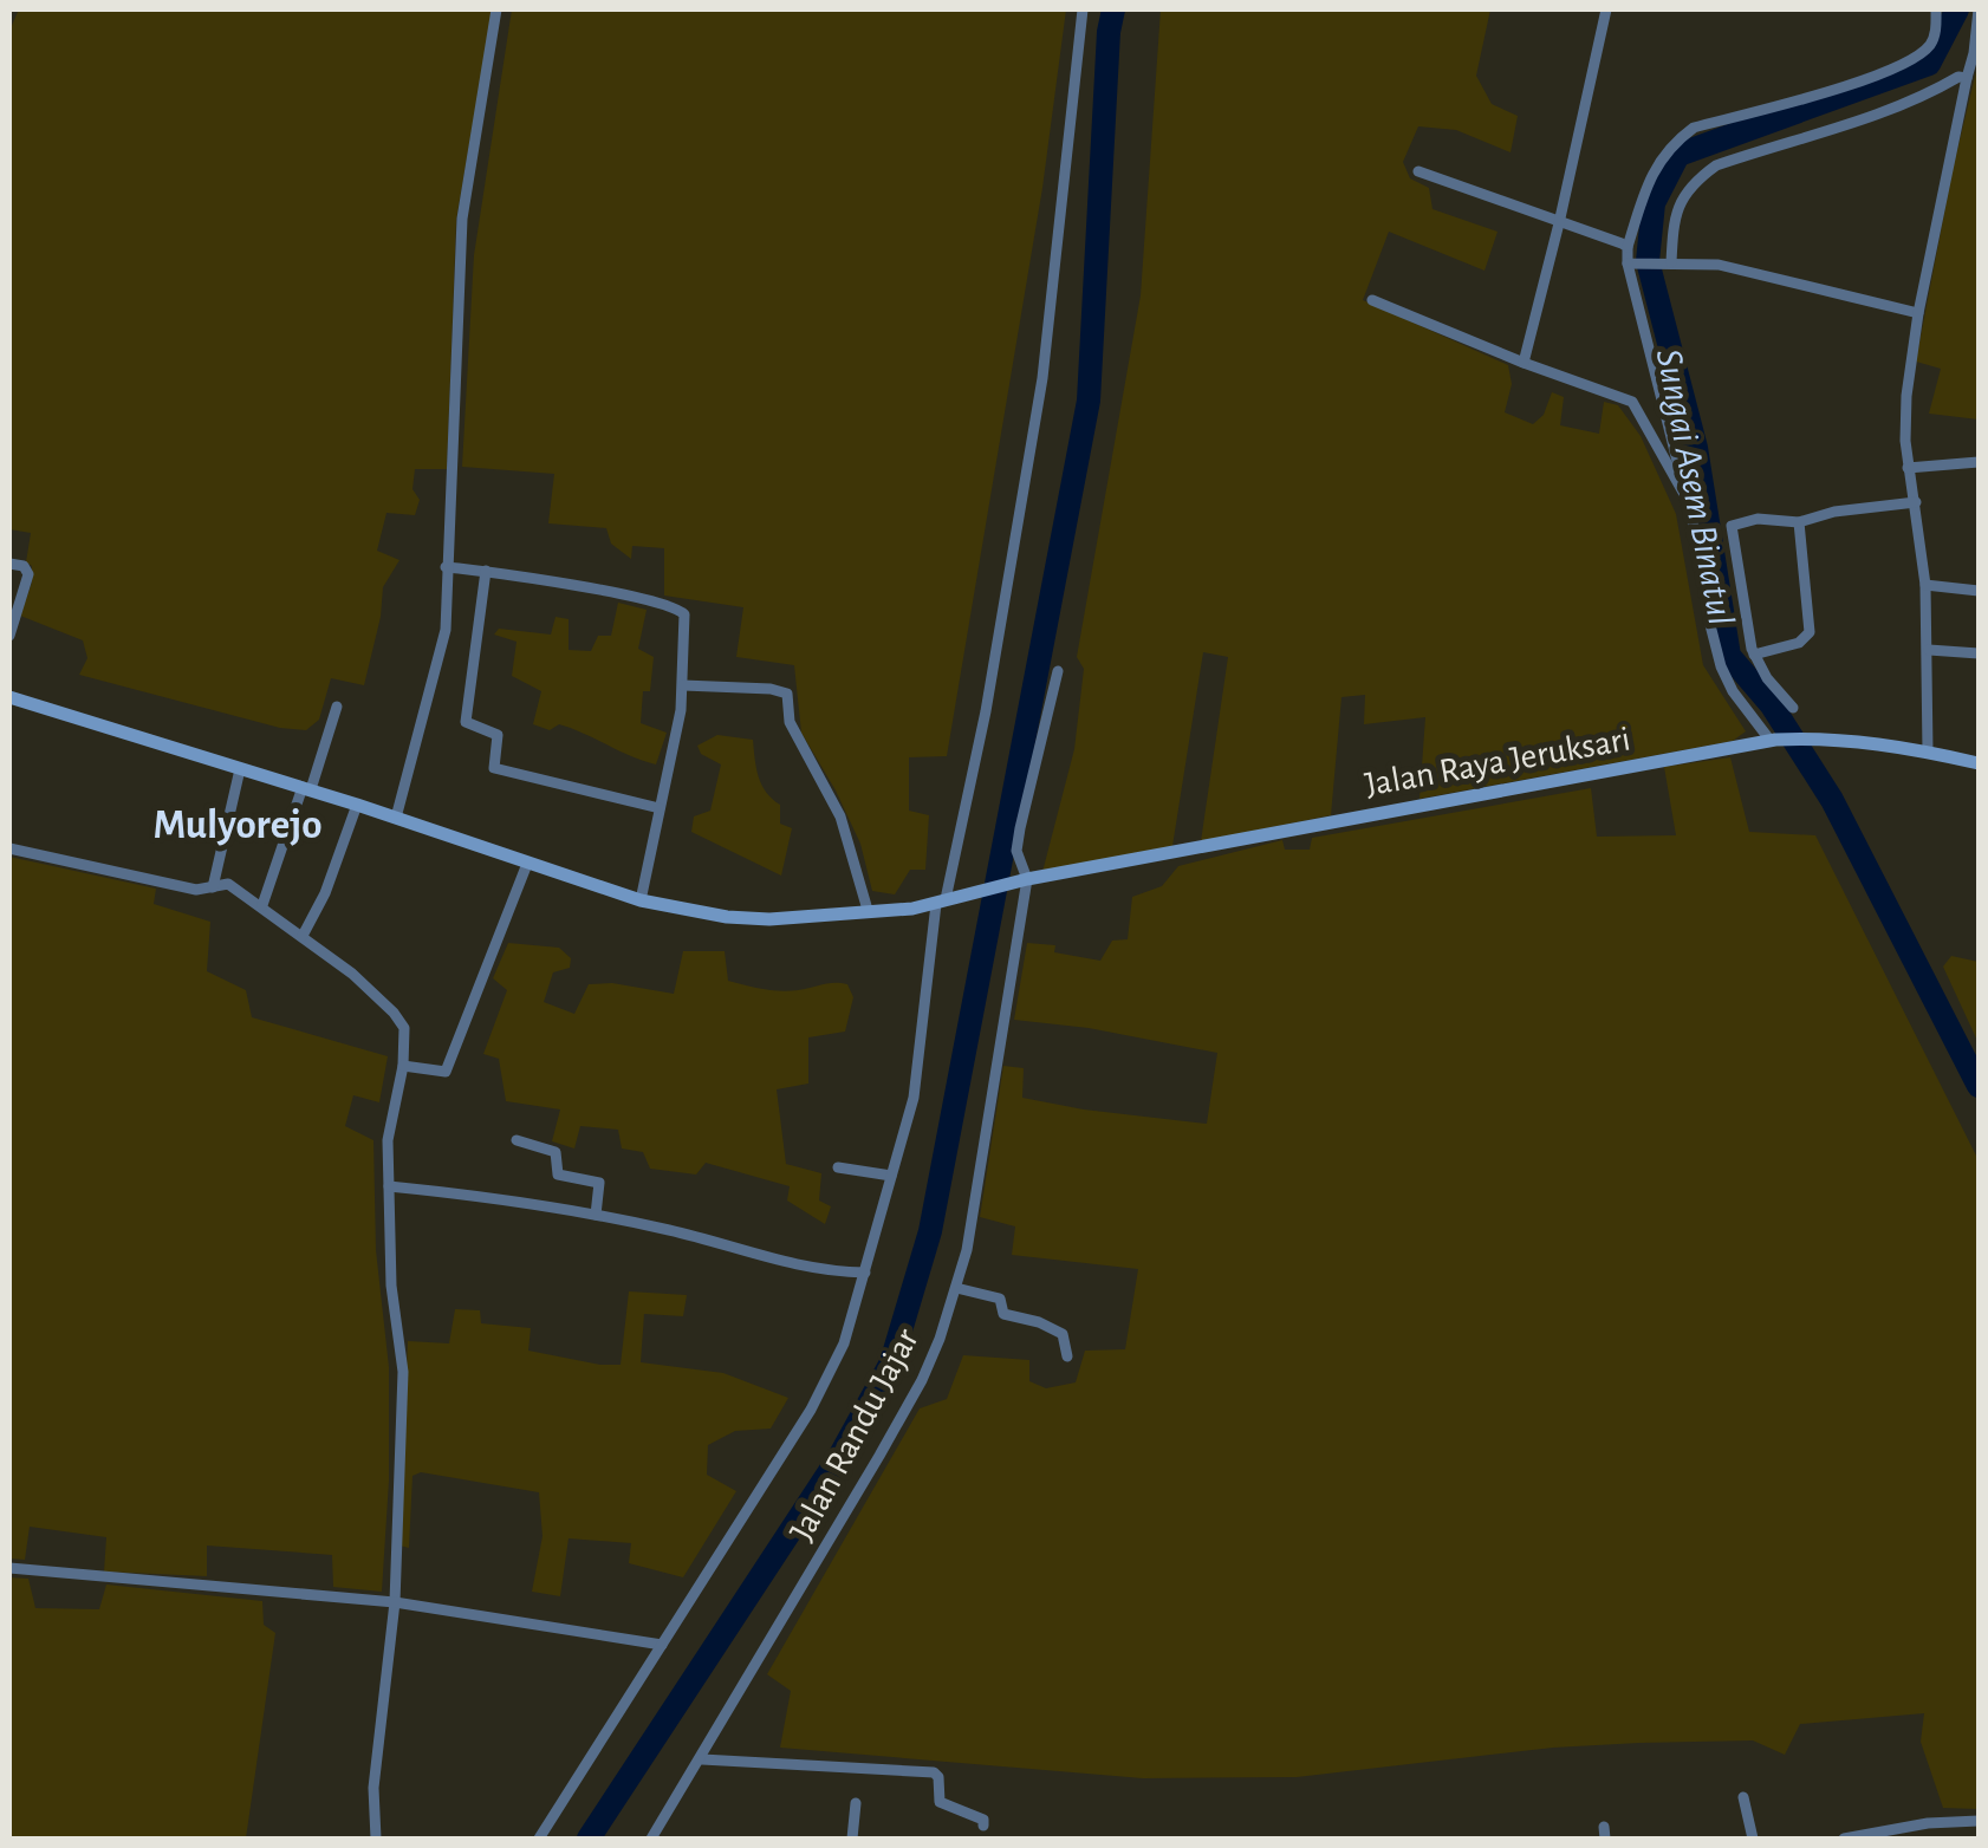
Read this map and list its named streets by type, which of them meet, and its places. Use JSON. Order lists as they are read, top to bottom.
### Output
{
  "streets": {
    "street": ["Jalan Raya Jeruksari", "Jalan Randu Jajar"]
  },
  "crossings": [
    ["Jalan Raya Jeruksari", "Jalan Randu Jajar"]
  ],
  "districts": ["Mulyorejo"],
  "water": ["Sungai Asem Binatul"]
}
